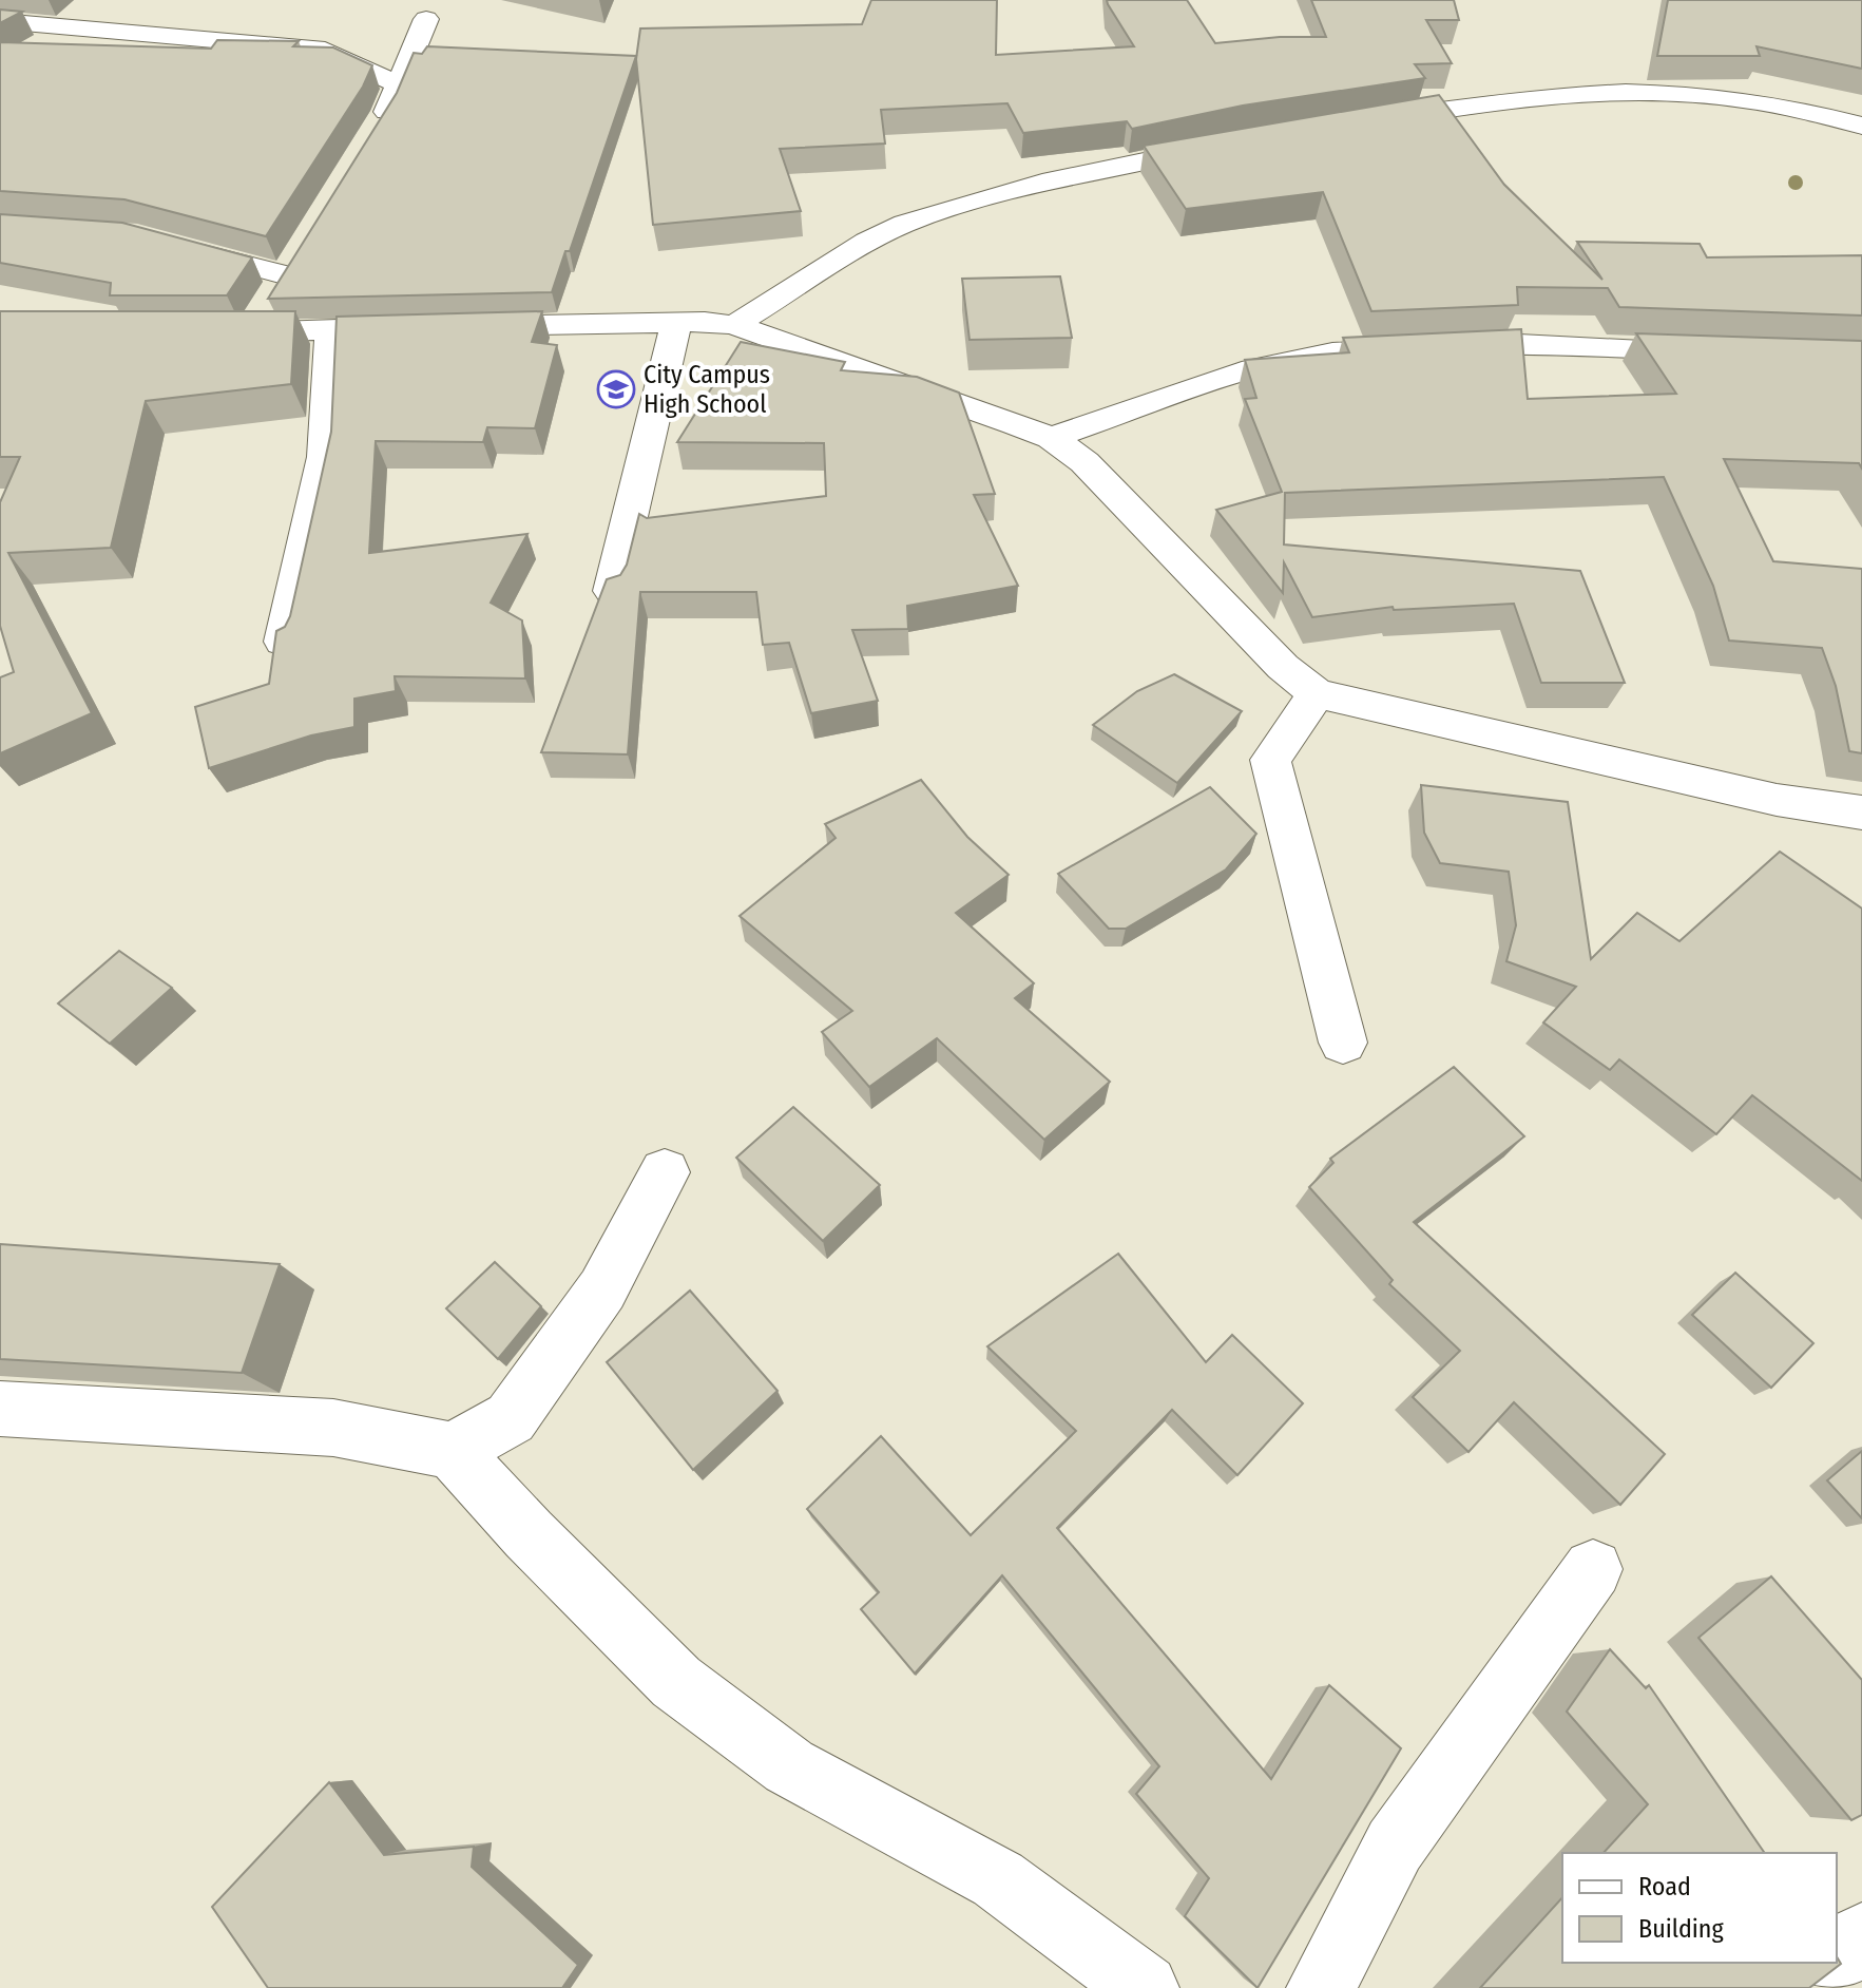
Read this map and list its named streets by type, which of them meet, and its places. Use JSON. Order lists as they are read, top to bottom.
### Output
{
  "places": {
    "school or university": ["City Campus High School"]
  },
  "legend": ["Road", "Building"]
}
